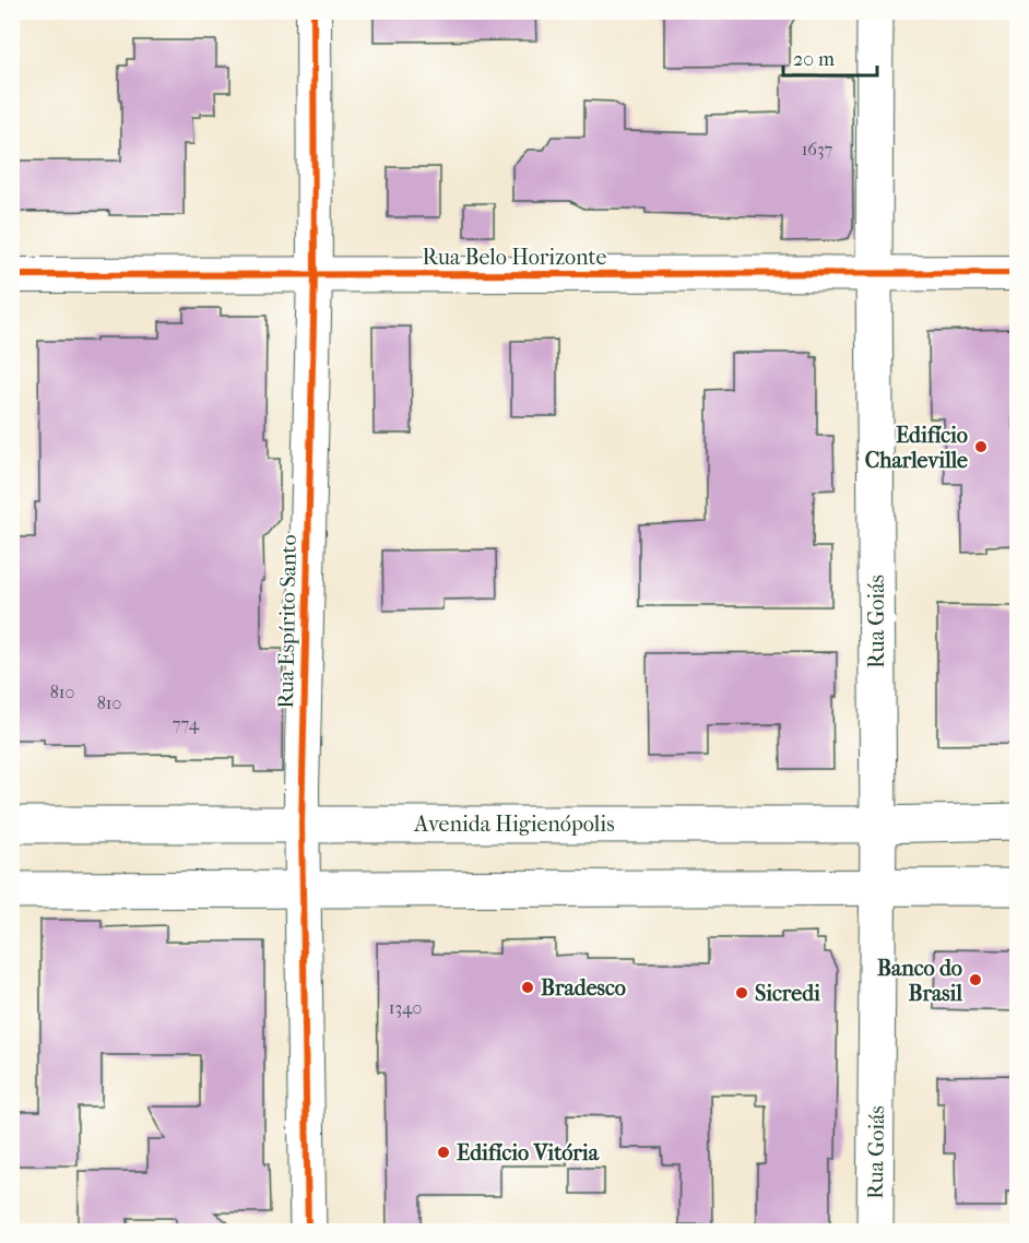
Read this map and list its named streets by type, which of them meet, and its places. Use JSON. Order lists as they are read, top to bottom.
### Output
{
  "streets": {
    "main road": ["Rua Espírito Santo", "Rua Goiás", "Avenida Higienópolis"],
    "street": ["Rua Belo Horizonte"]
  },
  "crossings": [
    ["Rua Belo Horizonte", "Rua Espírito Santo"],
    ["Rua Belo Horizonte", "Rua Goiás"],
    ["Rua Espírito Santo", "Avenida Higienópolis"],
    ["Rua Goiás", "Avenida Higienópolis"]
  ],
  "places": [
    "Edifício Charleville",
    "Banco do Brasil",
    "Bradesco",
    "Sicredi",
    "Edifício Vitória"
  ],
  "house_numbers": [
    "1637",
    "810",
    "810",
    "774",
    "1340"
  ],
  "scale_bar": "20 m"
}
